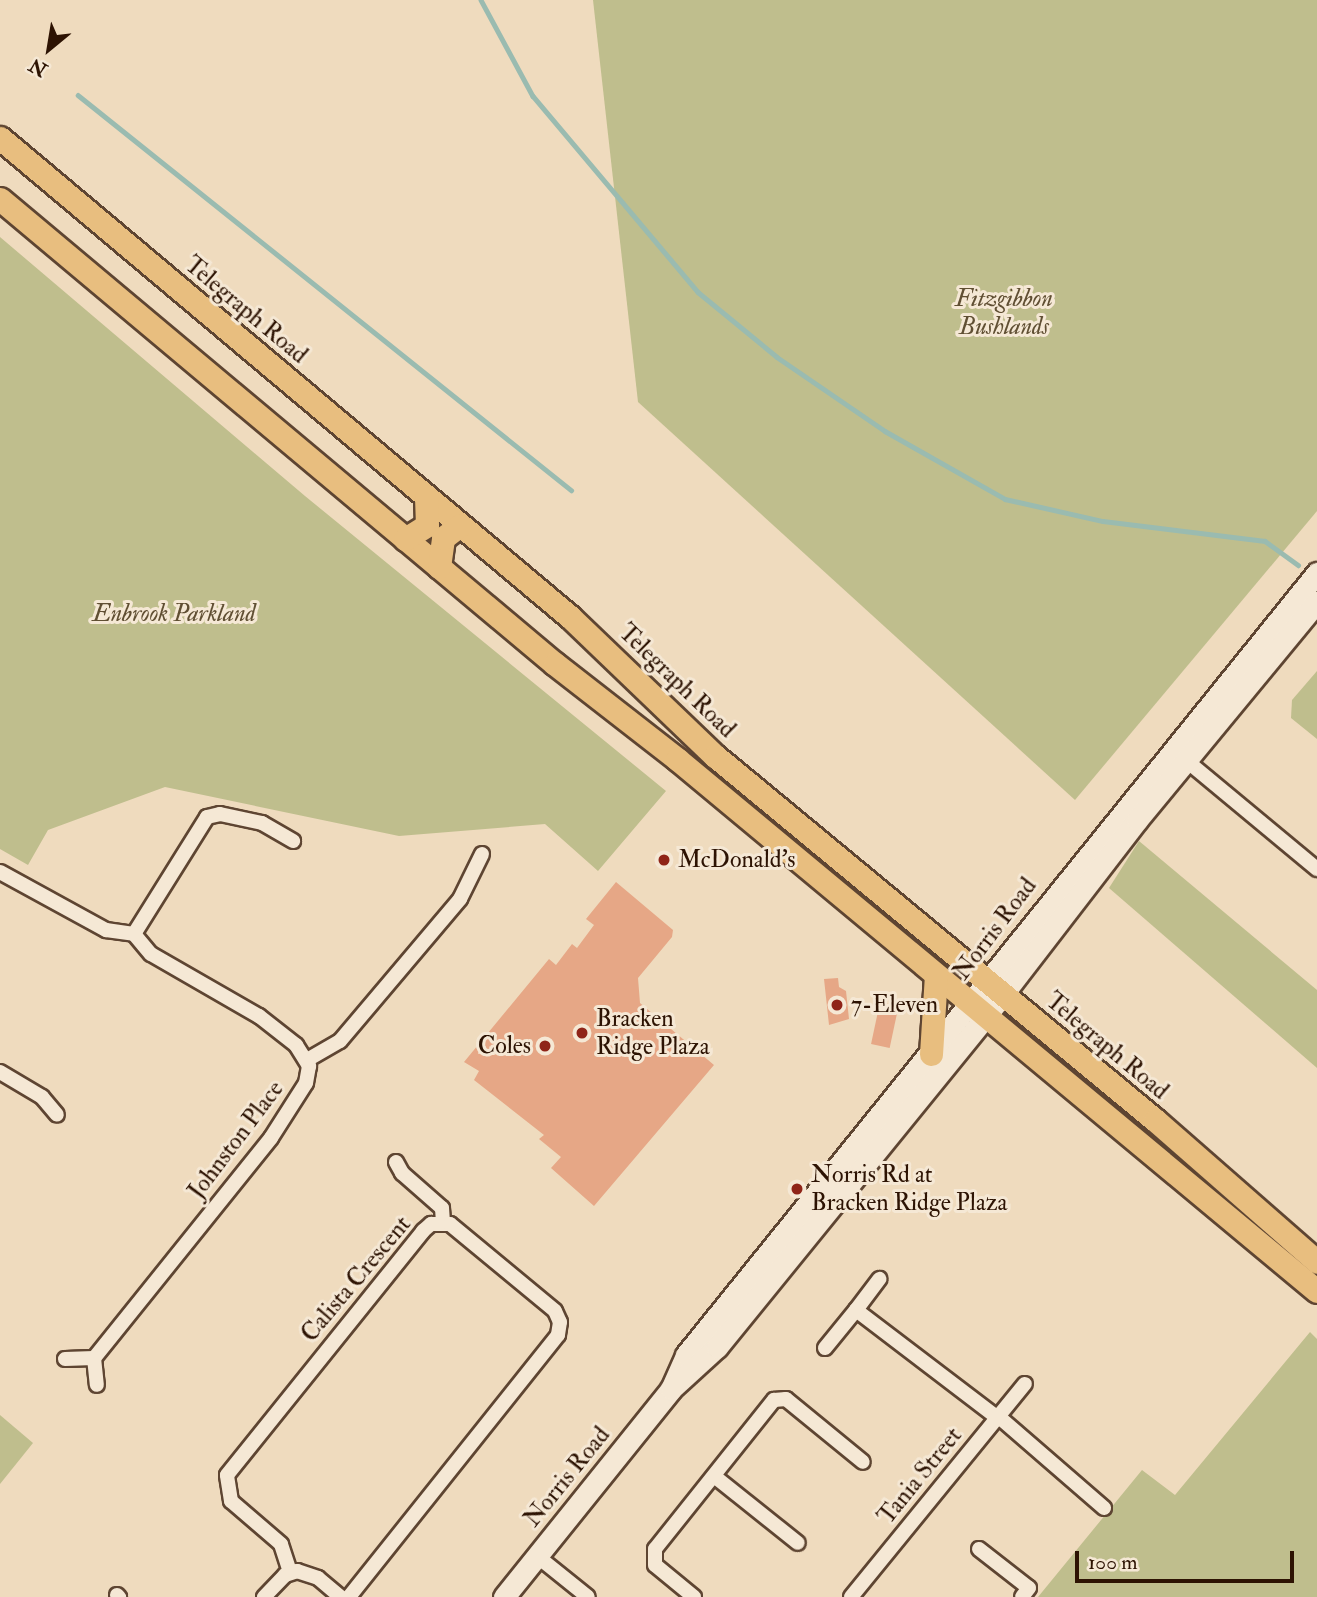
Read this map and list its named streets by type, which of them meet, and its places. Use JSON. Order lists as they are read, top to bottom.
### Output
{
  "streets": {
    "main road": ["Telegraph Road", "Norris Road"],
    "street": ["Johnston Place", "Calista Crescent", "Tania Street"]
  },
  "crossings": [
    ["Telegraph Road", "Norris Road"]
  ],
  "parks": ["Fitzgibbon Bushlands", "Enbrook Parkland"],
  "places": [
    "McDonald's",
    "7-Eleven",
    "Bracken Ridge Plaza",
    "Coles",
    "Norris Rd at Bracken Ridge Plaza"
  ],
  "scale_bar": "100 m",
  "north": "bottom left"
}
